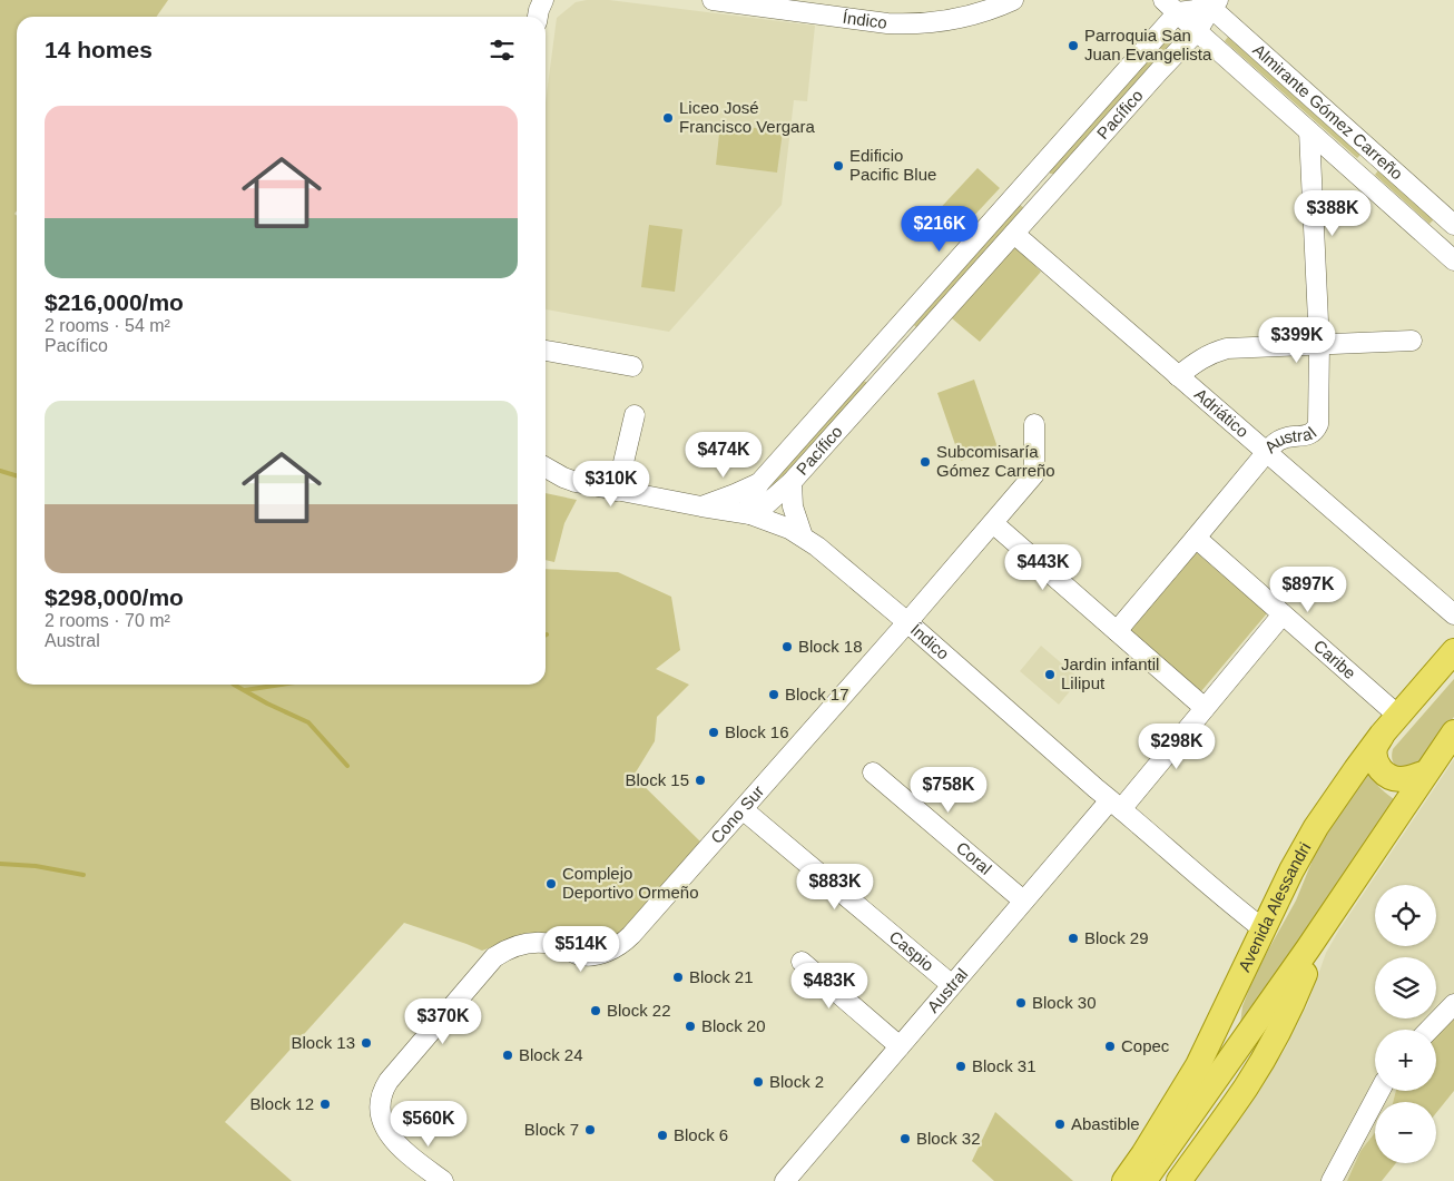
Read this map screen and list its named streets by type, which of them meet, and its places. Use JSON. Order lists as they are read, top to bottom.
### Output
{
  "streets": {
    "main road": ["Avenida Alessandri"],
    "street": [
      "Índico",
      "Almirante Gómez Carreño",
      "Pacífico",
      "Adriático",
      "Austral",
      "Caribe",
      "Cono Sur",
      "Coral",
      "Caspio"
    ]
  },
  "crossings": [
    ["Índico", "Pacífico"],
    ["Índico", "Austral"],
    ["Índico", "Cono Sur"],
    ["Índico", "Avenida Alessandri"],
    ["Almirante Gómez Carreño", "Pacífico"],
    ["Almirante Gómez Carreño", "Austral"],
    ["Pacífico", "Adriático"],
    ["Adriático", "Austral"],
    ["Austral", "Caribe"],
    ["Austral", "Coral"],
    ["Austral", "Caspio"],
    ["Caribe", "Avenida Alessandri"],
    ["Cono Sur", "Caspio"]
  ],
  "places": [
    "Parroquia San Juan Evangelista",
    "Liceo José Francisco Vergara",
    "Edificio Pacific Blue",
    "Subcomisaría Gómez Carreño",
    "Block 18",
    "Jardin infantil Liliput",
    "Block 17",
    "Block 16",
    "Block 15",
    "Complejo Deportivo Ormeño",
    "Block 29",
    "Block 21",
    "Block 30",
    "Block 22",
    "Block 20",
    "Block 13",
    "Copec",
    "Block 24",
    "Block 31",
    "Block 2",
    "Block 12",
    "Abastible",
    "Block 7",
    "Block 6",
    "Block 32"
  ],
  "page": {
    "heading": "14 homes",
    "list": [
      {
        "name": "$216,000/mo",
        "note": "2 rooms · 54 m² · Pacífico"
      },
      {
        "name": "$298,000/mo",
        "note": "2 rooms · 70 m² · Austral"
      }
    ],
    "price": [
      "$388K",
      "$216K",
      "$399K",
      "$474K",
      "$310K",
      "$443K",
      "$897K",
      "$298K",
      "$758K",
      "$883K",
      "$514K",
      "$483K",
      "$370K",
      "$560K"
    ],
    "map_buttons": ["+", "−"]
  }
}
